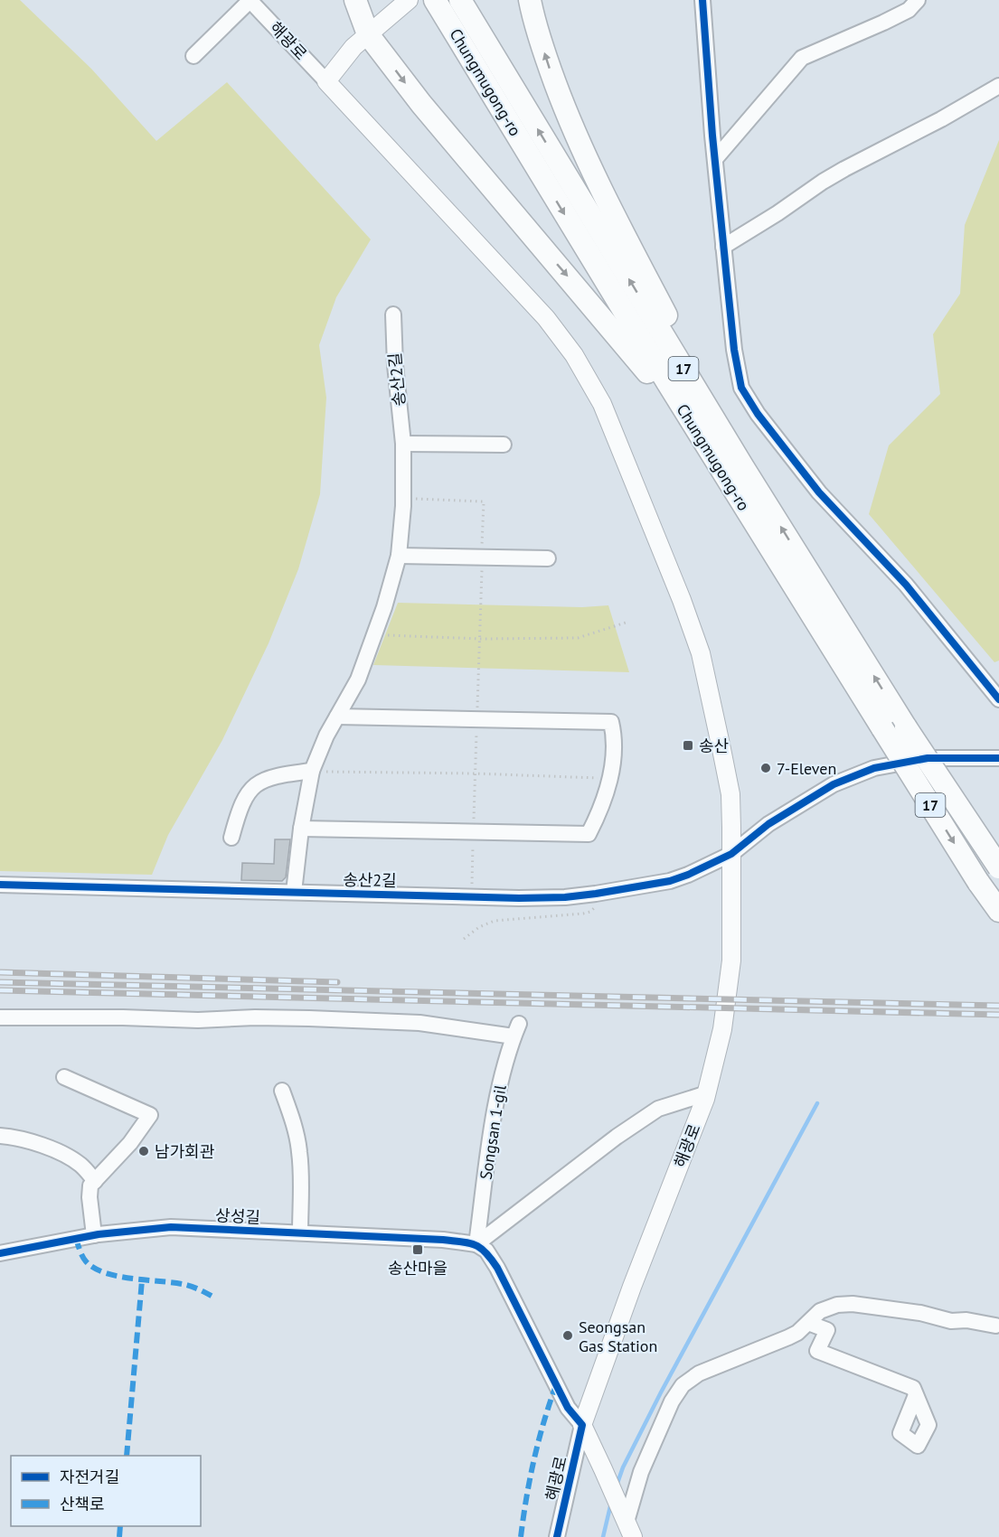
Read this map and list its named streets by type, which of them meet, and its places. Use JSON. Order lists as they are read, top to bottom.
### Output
{
  "streets": {
    "highway": ["Chungmugong-ro", "17"],
    "main road": ["해광로"],
    "street": [
      "송산2길",
      "Songsan 1-gil",
      "상성길",
      "혜광로"
    ]
  },
  "crossings": [
    ["해광로", "송산2길"],
    ["해광로", "혜광로"],
    ["Songsan 1-gil", "상성길"]
  ],
  "places": {
    "transit": ["송산", "송산마을"],
    "other": ["7-Eleven", "남가회관", "Seongsan Gas Station"]
  },
  "legend": ["자전거길", "산책로"]
}
